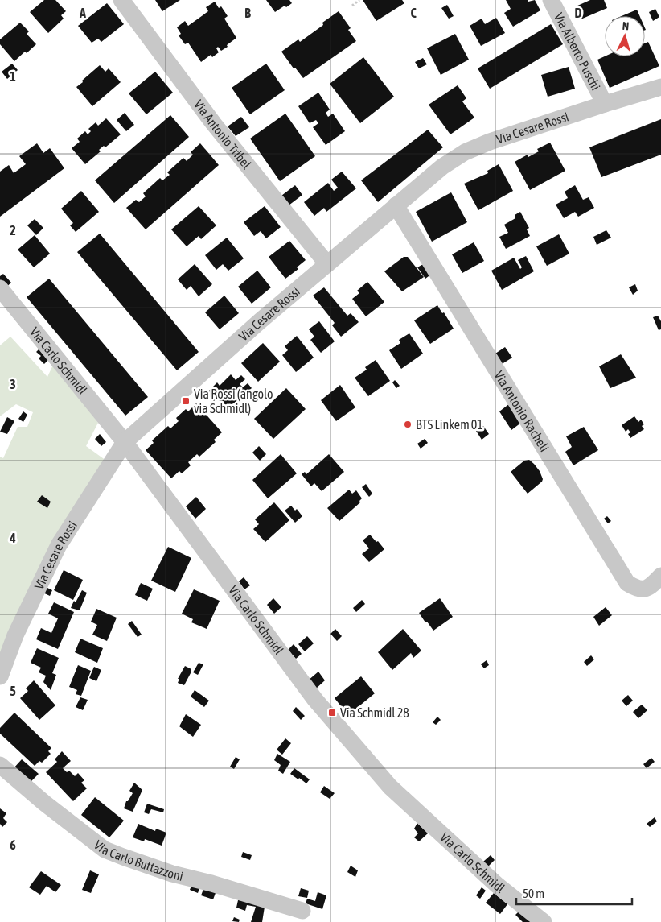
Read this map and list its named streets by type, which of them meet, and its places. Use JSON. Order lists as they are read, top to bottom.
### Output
{
  "streets": {
    "street": [
      "Via Alberto Puschi",
      "Via Cesare Rossi",
      "Via Antonio Tribel",
      "Via Carlo Schmidl",
      "Via Antonio Racheli",
      "Via Carlo Buttazzoni"
    ]
  },
  "crossings": [
    ["Via Alberto Puschi", "Via Cesare Rossi"],
    ["Via Cesare Rossi", "Via Antonio Tribel"],
    ["Via Cesare Rossi", "Via Carlo Schmidl"],
    ["Via Cesare Rossi", "Via Antonio Racheli"]
  ],
  "places": {
    "transit": ["Via Rossi (angolo via Schmidl)", "Via Schmidl 28"],
    "other": ["BTS Linkem 01"]
  },
  "scale_bar": "50 m",
  "north": "top",
  "grid": {
    "columns": [
      "A",
      "B",
      "C",
      "D"
    ],
    "rows": [
      "1",
      "2",
      "3",
      "4",
      "5",
      "6"
    ]
  }
}
